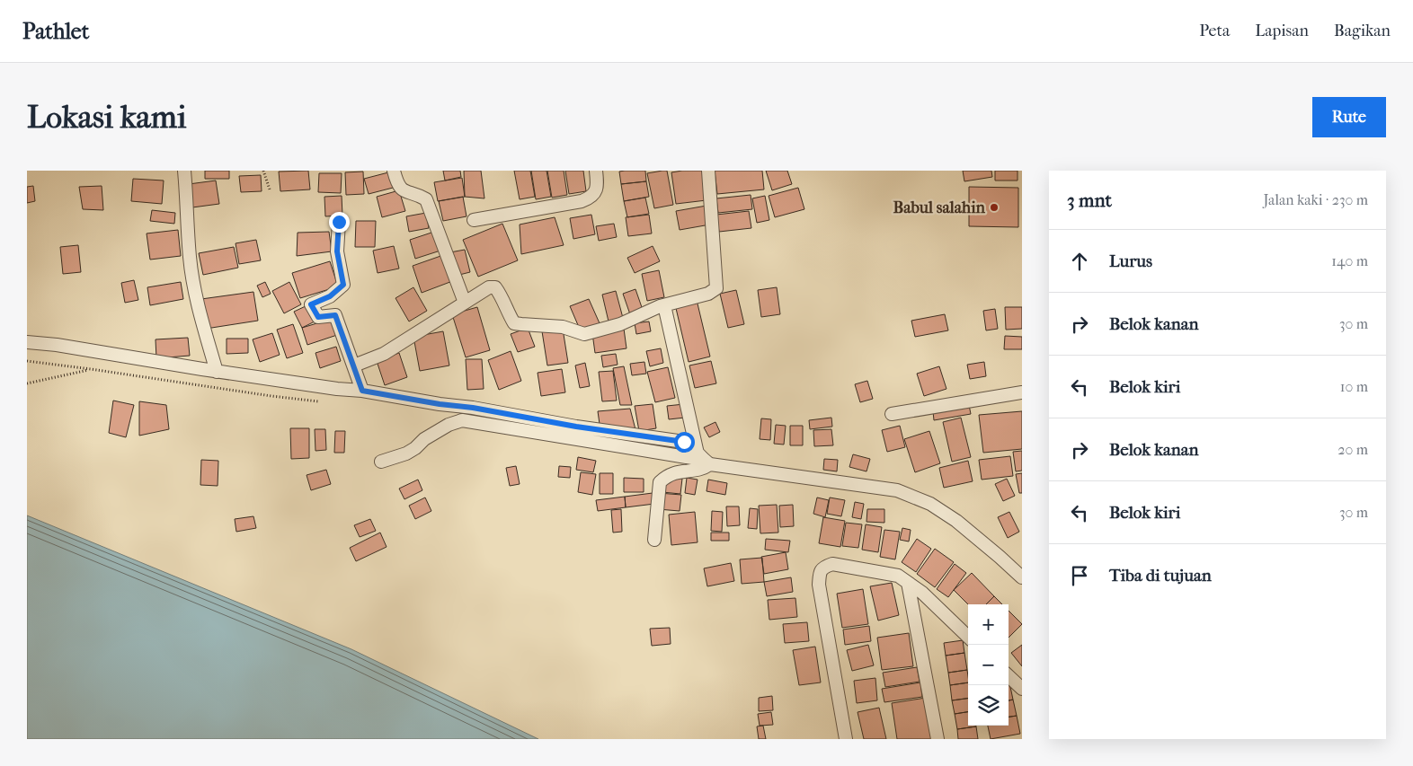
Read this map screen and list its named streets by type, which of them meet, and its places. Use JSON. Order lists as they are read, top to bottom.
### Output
{
  "places": ["Babul salahin"],
  "page": {
    "header": "Pathlet",
    "nav": ["Peta", "Lapisan", "Bagikan"],
    "buttons": "Rute",
    "title": "Lokasi kami",
    "heading": ["3 mnt", "Jalan kaki · 230 m"],
    "list": [
      ["Lurus", "140 m"],
      ["Belok kanan", "30 m"],
      ["Belok kiri", "10 m"],
      ["Belok kanan", "20 m"],
      ["Belok kiri", "30 m"],
      "Tiba di tujuan"
    ],
    "map_buttons": ["+", "−"]
  }
}
